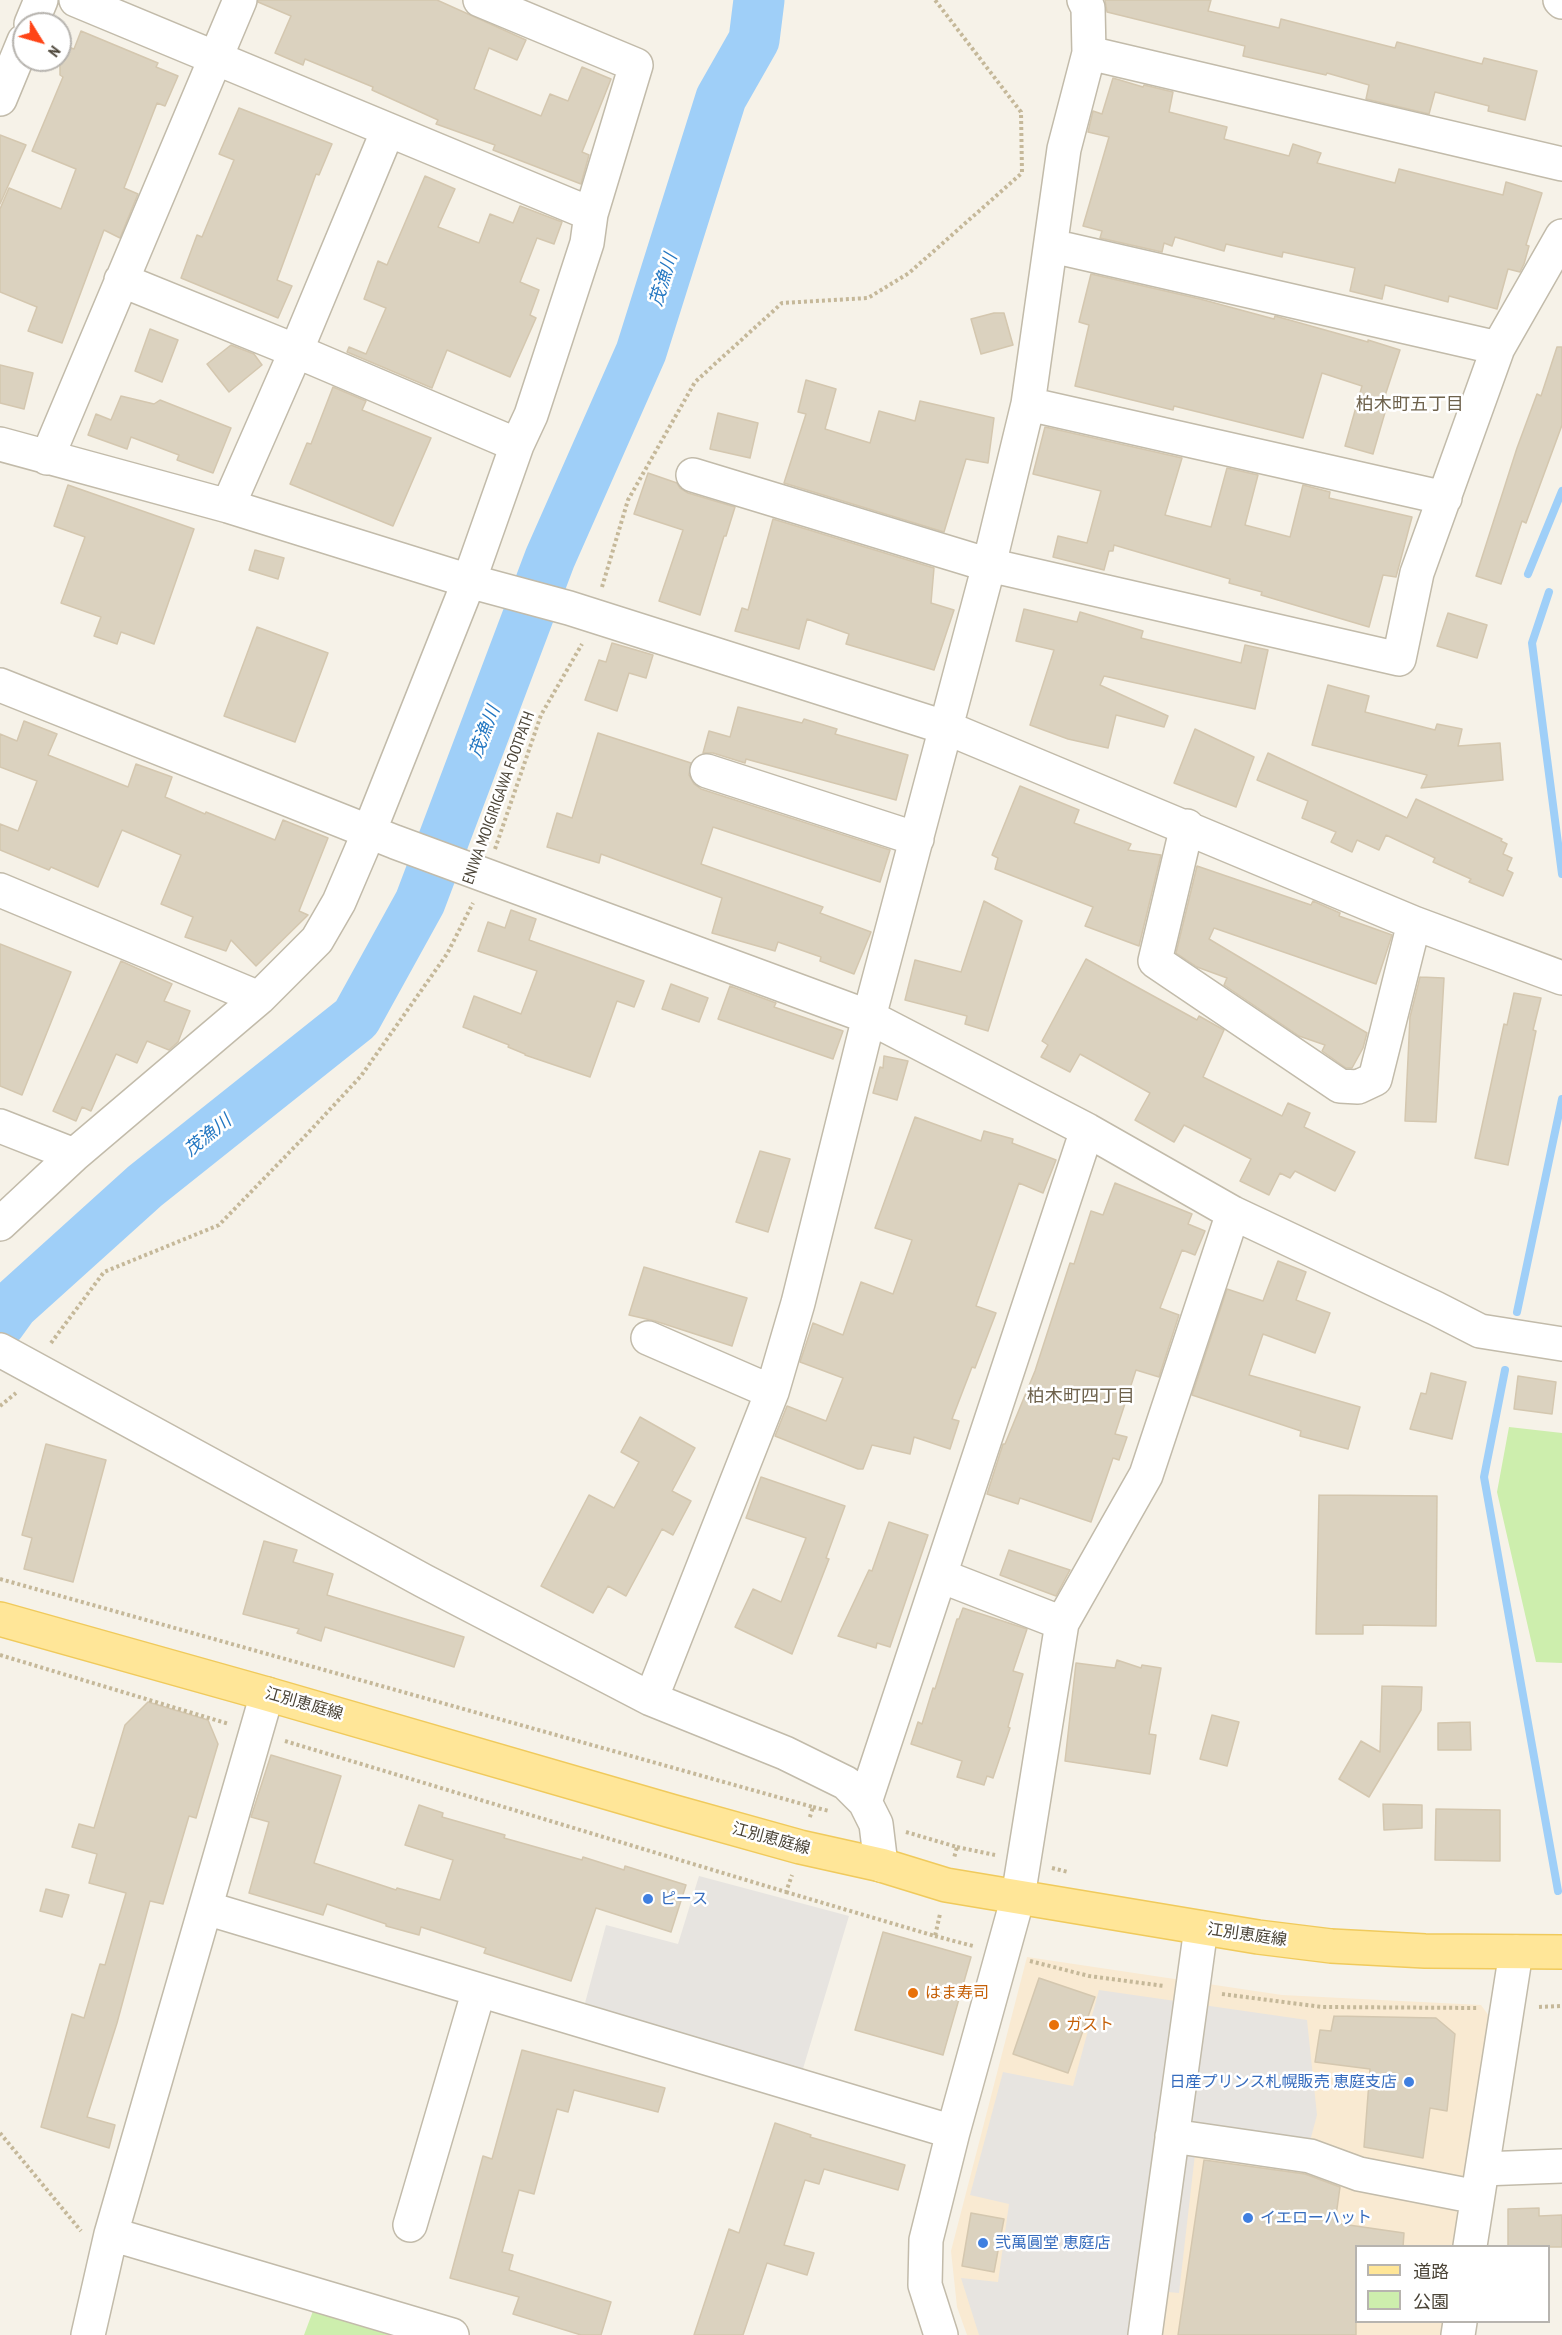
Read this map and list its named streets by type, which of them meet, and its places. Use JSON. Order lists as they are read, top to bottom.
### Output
{
  "streets": {
    "main road": ["江別恵庭線"],
    "path": ["ENIWA MOIGIRIGAWA FOOTPATH"]
  },
  "districts": ["柏木町五丁目", "柏木町四丁目"],
  "water": ["茂漁川"],
  "places": [
    "ピース",
    "はま寿司",
    "ガスト",
    "日産プリンス札幌販売 恵庭支店",
    "イエローハット",
    "弐萬圓堂 恵庭店"
  ],
  "legend": ["道路", "公園"],
  "north": "bottom right"
}
